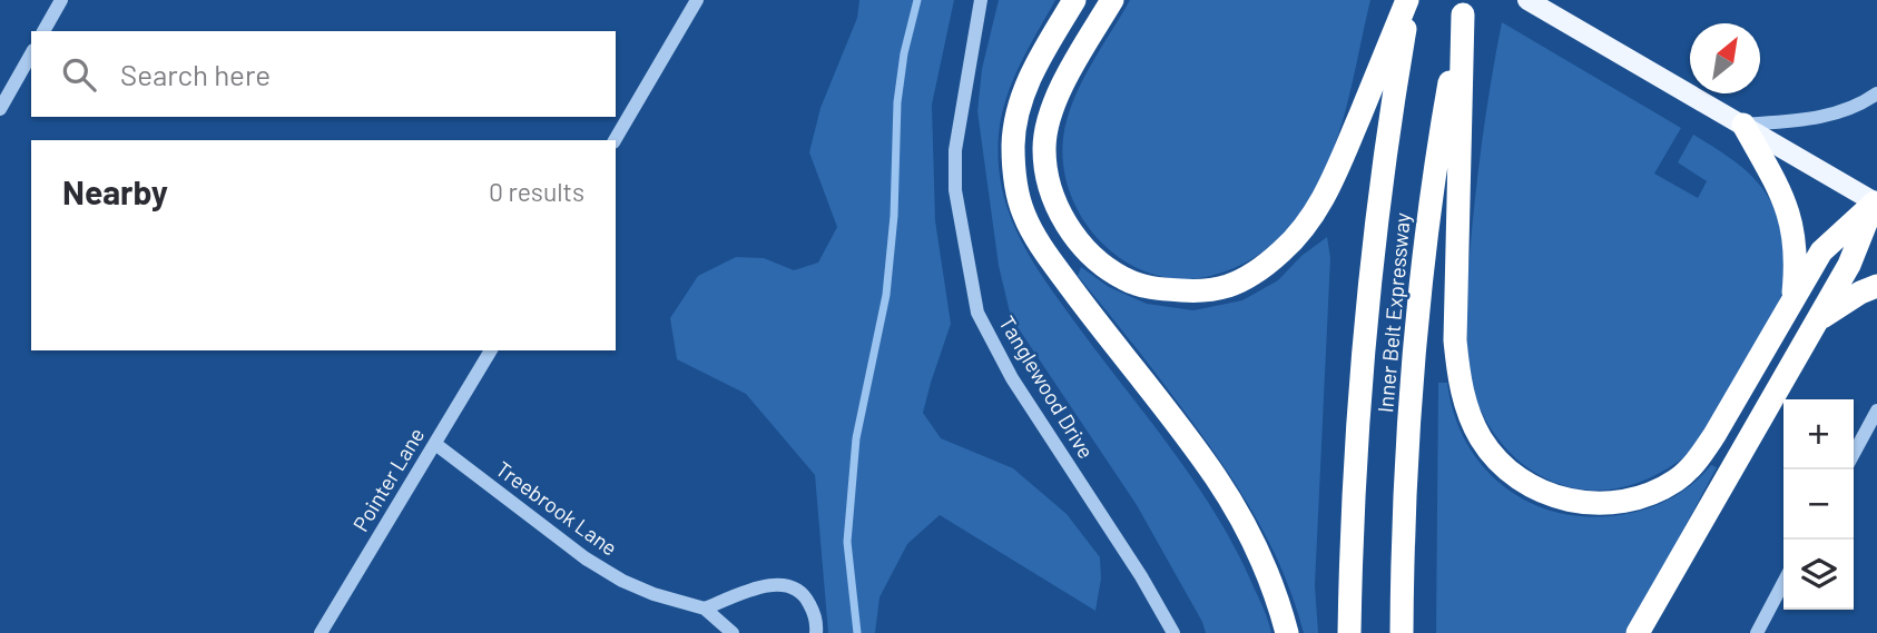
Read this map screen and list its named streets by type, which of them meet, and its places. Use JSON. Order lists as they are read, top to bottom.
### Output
{
  "streets": {
    "highway": ["Inner Belt Expressway"],
    "street": ["Tanglewood Drive", "Pointer Lane", "Treebrook Lane"]
  },
  "crossings": [
    ["Pointer Lane", "Treebrook Lane"]
  ],
  "north": "top right",
  "page": {
    "search": "Search here",
    "heading": ["Nearby", "0 results"],
    "map_buttons": ["+", "−"]
  }
}
